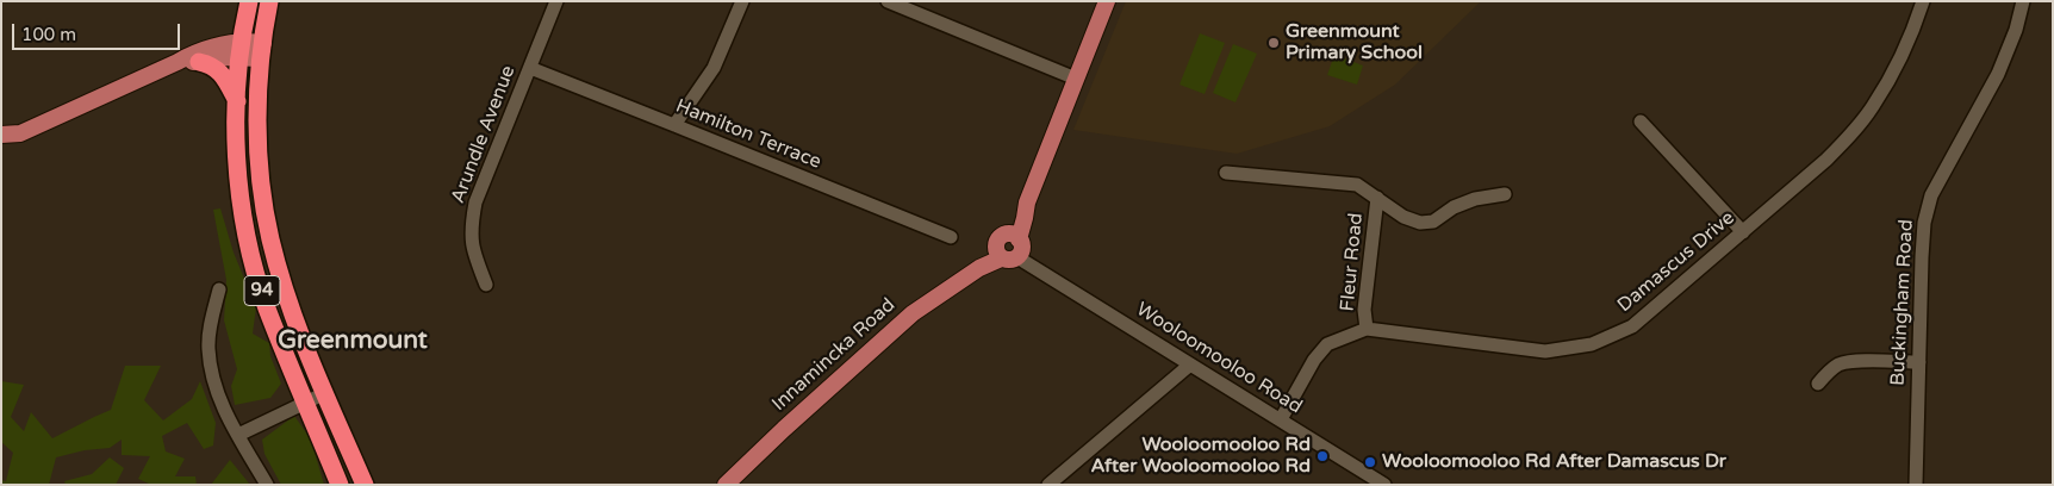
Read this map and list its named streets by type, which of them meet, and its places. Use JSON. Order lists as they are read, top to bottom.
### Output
{
  "streets": {
    "highway": ["94"],
    "main road": ["Innamincka Road"],
    "street": [
      "Arundle Avenue",
      "Hamilton Terrace",
      "Fleur Road",
      "Damascus Drive",
      "Buckingham Road",
      "Wooloomooloo Road"
    ]
  },
  "crossings": [
    ["Arundle Avenue", "Hamilton Terrace"],
    ["Fleur Road", "Damascus Drive"],
    ["Damascus Drive", "Wooloomooloo Road"],
    ["Innamincka Road", "Wooloomooloo Road"]
  ],
  "districts": ["Greenmount"],
  "places": ["Greenmount Primary School", "Wooloomooloo Rd After Wooloomooloo Rd", "Wooloomooloo Rd After Damascus Dr"],
  "scale_bar": "100 m"
}
